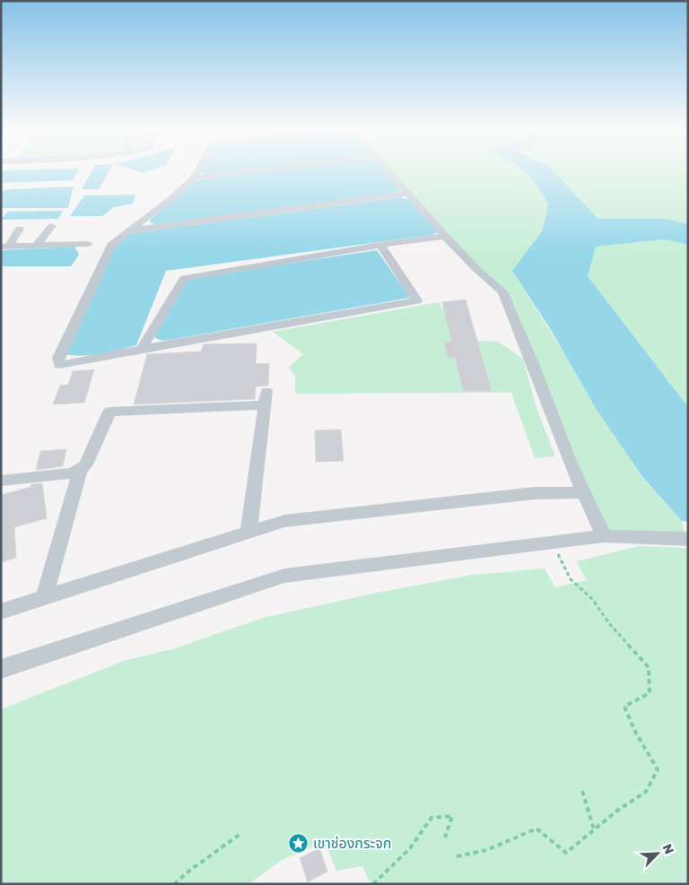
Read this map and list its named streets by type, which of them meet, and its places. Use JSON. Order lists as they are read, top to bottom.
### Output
{
  "places": {
    "place": ["เขาช่องกระจก"]
  },
  "north": "top right"
}
